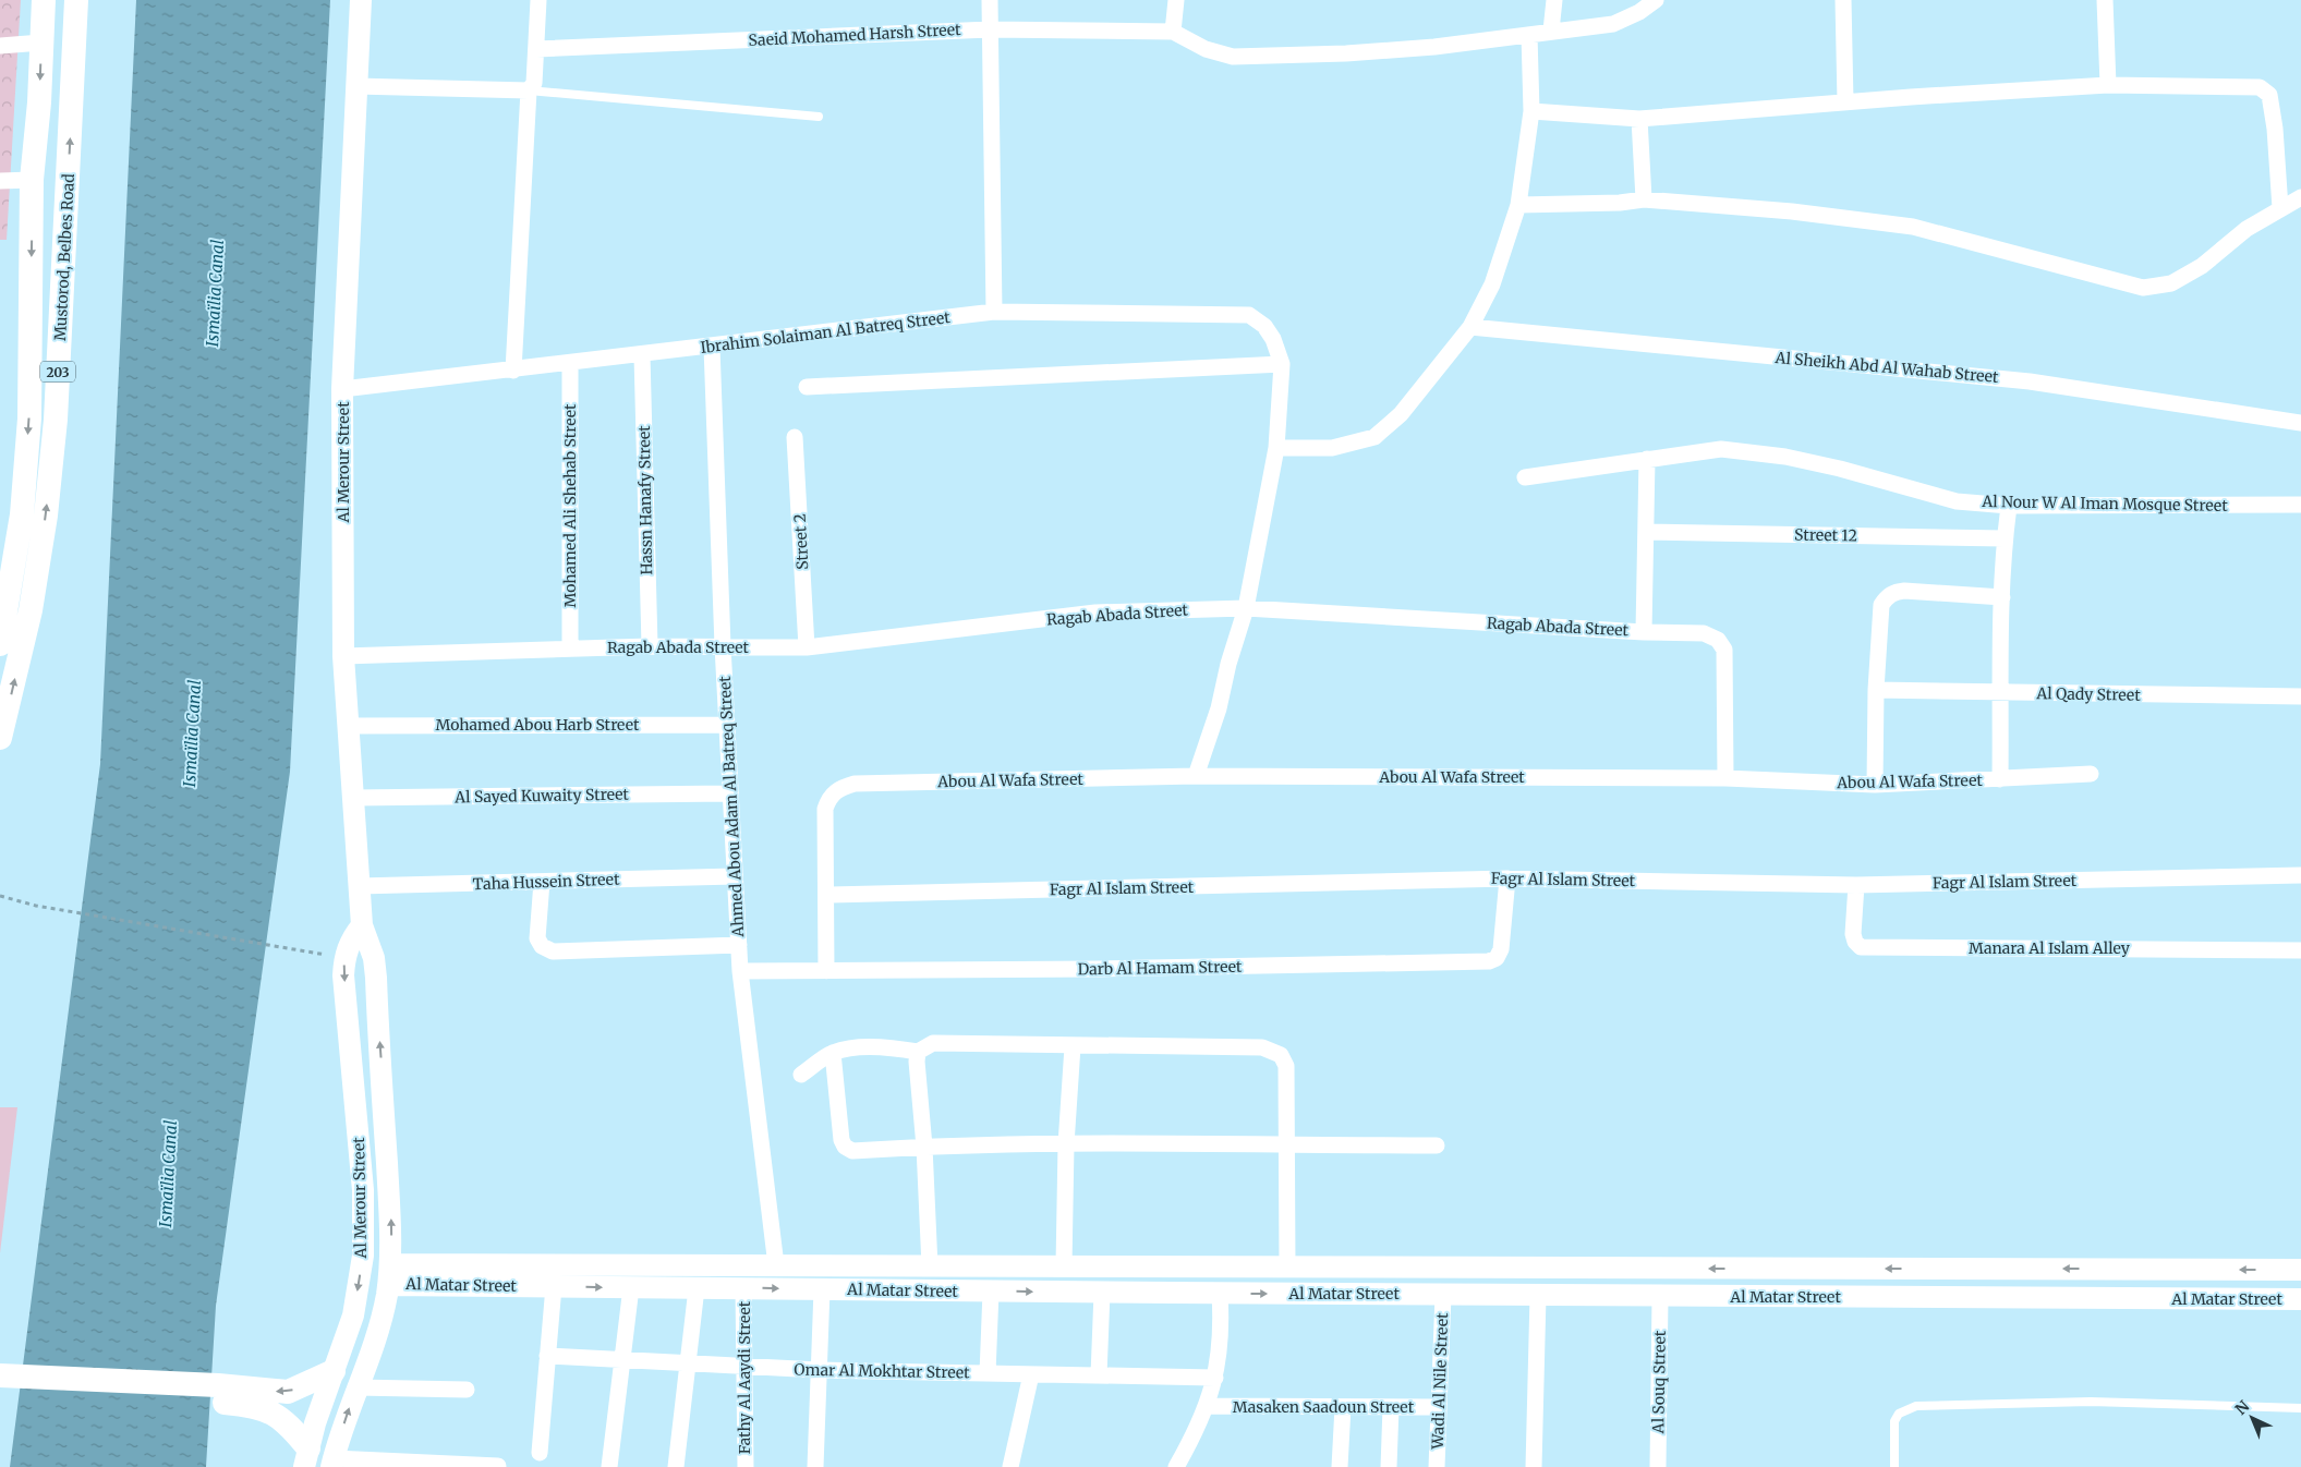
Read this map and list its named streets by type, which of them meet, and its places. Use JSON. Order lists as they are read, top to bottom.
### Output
{
  "streets": {
    "main road": ["Mustorod, Belbes Road", "203"],
    "street": [
      "Saeid Mohamed Harsh Street",
      "Ibrahim Solaiman Al Batreq Street",
      "Al Sheikh Abd Al Wahab Street",
      "Al Merour Street",
      "Hassn Hanafy Street",
      "Al Nour W Al Iman Mosque Street",
      "Mohamed Ali Shehab Street",
      "Street 12",
      "Street 2",
      "Ragab Abada Street",
      "Al Qady Street",
      "Mohamed Abou Harb Street",
      "Abou Al Wafa Street",
      "Al Sayed Kuwaity Street",
      "Ahmed Abou Adam Al Batreq Street",
      "Fagr Al Islam Street",
      "Taha Hussein Street",
      "Manara Al Islam Alley",
      "Darb Al Hamam Street",
      "Al Matar Street",
      "Omar Al Mokhtar Street",
      "Fathy Al Aaydi Street",
      "Wadi Al Nile Street",
      "Al Souq Street",
      "Masaken Saadoun Street"
    ]
  },
  "crossings": [
    ["Ibrahim Solaiman Al Batreq Street", "Al Merour Street"],
    ["Ibrahim Solaiman Al Batreq Street", "Hassn Hanafy Street"],
    ["Ibrahim Solaiman Al Batreq Street", "Mohamed Ali Shehab Street"],
    ["Ibrahim Solaiman Al Batreq Street", "Ahmed Abou Adam Al Batreq Street"],
    ["Al Merour Street", "Ragab Abada Street"],
    ["Al Merour Street", "Mohamed Abou Harb Street"],
    ["Al Merour Street", "Al Sayed Kuwaity Street"],
    ["Al Merour Street", "Taha Hussein Street"],
    ["Al Merour Street", "Al Matar Street"],
    ["Hassn Hanafy Street", "Ragab Abada Street"],
    ["Mohamed Ali Shehab Street", "Ragab Abada Street"],
    ["Street 2", "Ragab Abada Street"],
    ["Ragab Abada Street", "Abou Al Wafa Street"],
    ["Ragab Abada Street", "Ahmed Abou Adam Al Batreq Street"],
    ["Mohamed Abou Harb Street", "Ahmed Abou Adam Al Batreq Street"],
    ["Abou Al Wafa Street", "Fagr Al Islam Street"],
    ["Al Sayed Kuwaity Street", "Ahmed Abou Adam Al Batreq Street"],
    ["Ahmed Abou Adam Al Batreq Street", "Taha Hussein Street"],
    ["Ahmed Abou Adam Al Batreq Street", "Darb Al Hamam Street"],
    ["Ahmed Abou Adam Al Batreq Street", "Al Matar Street"],
    ["Fagr Al Islam Street", "Manara Al Islam Alley"],
    ["Fagr Al Islam Street", "Darb Al Hamam Street"],
    ["Al Matar Street", "Fathy Al Aaydi Street"],
    ["Al Matar Street", "Wadi Al Nile Street"],
    ["Al Matar Street", "Al Souq Street"],
    ["Omar Al Mokhtar Street", "Fathy Al Aaydi Street"],
    ["Wadi Al Nile Street", "Masaken Saadoun Street"]
  ],
  "water": ["Ismaïlia Canal"],
  "north": "top left"
}
